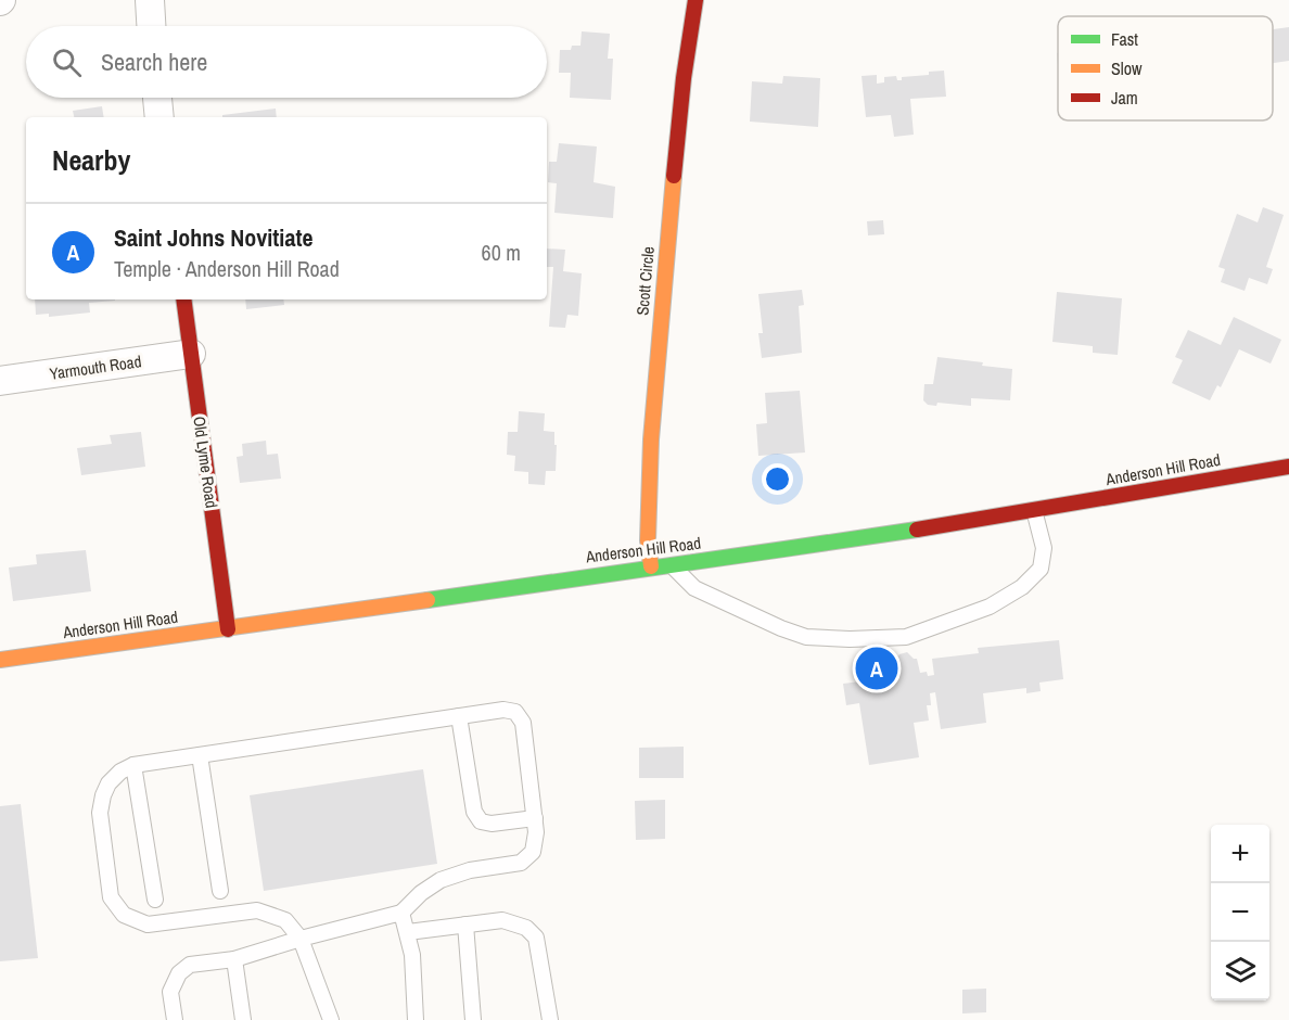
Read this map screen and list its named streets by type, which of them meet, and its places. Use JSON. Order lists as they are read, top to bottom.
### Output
{
  "streets": {
    "main road": ["Scott Circle", "Old Lyme Road", "Anderson Hill Road"],
    "street": ["Yarmouth Road"]
  },
  "crossings": [
    ["Scott Circle", "Anderson Hill Road"],
    ["Yarmouth Road", "Old Lyme Road"],
    ["Old Lyme Road", "Anderson Hill Road"]
  ],
  "legend": ["Fast", "Slow", "Jam"],
  "page": {
    "search": "Search here",
    "heading": "Nearby",
    "list": [
      {
        "mark": "A",
        "name": "Saint Johns Novitiate",
        "note": "Temple · Anderson Hill Road",
        "value": "60 m"
      }
    ],
    "pins": "A",
    "map_buttons": ["+", "−"]
  }
}
